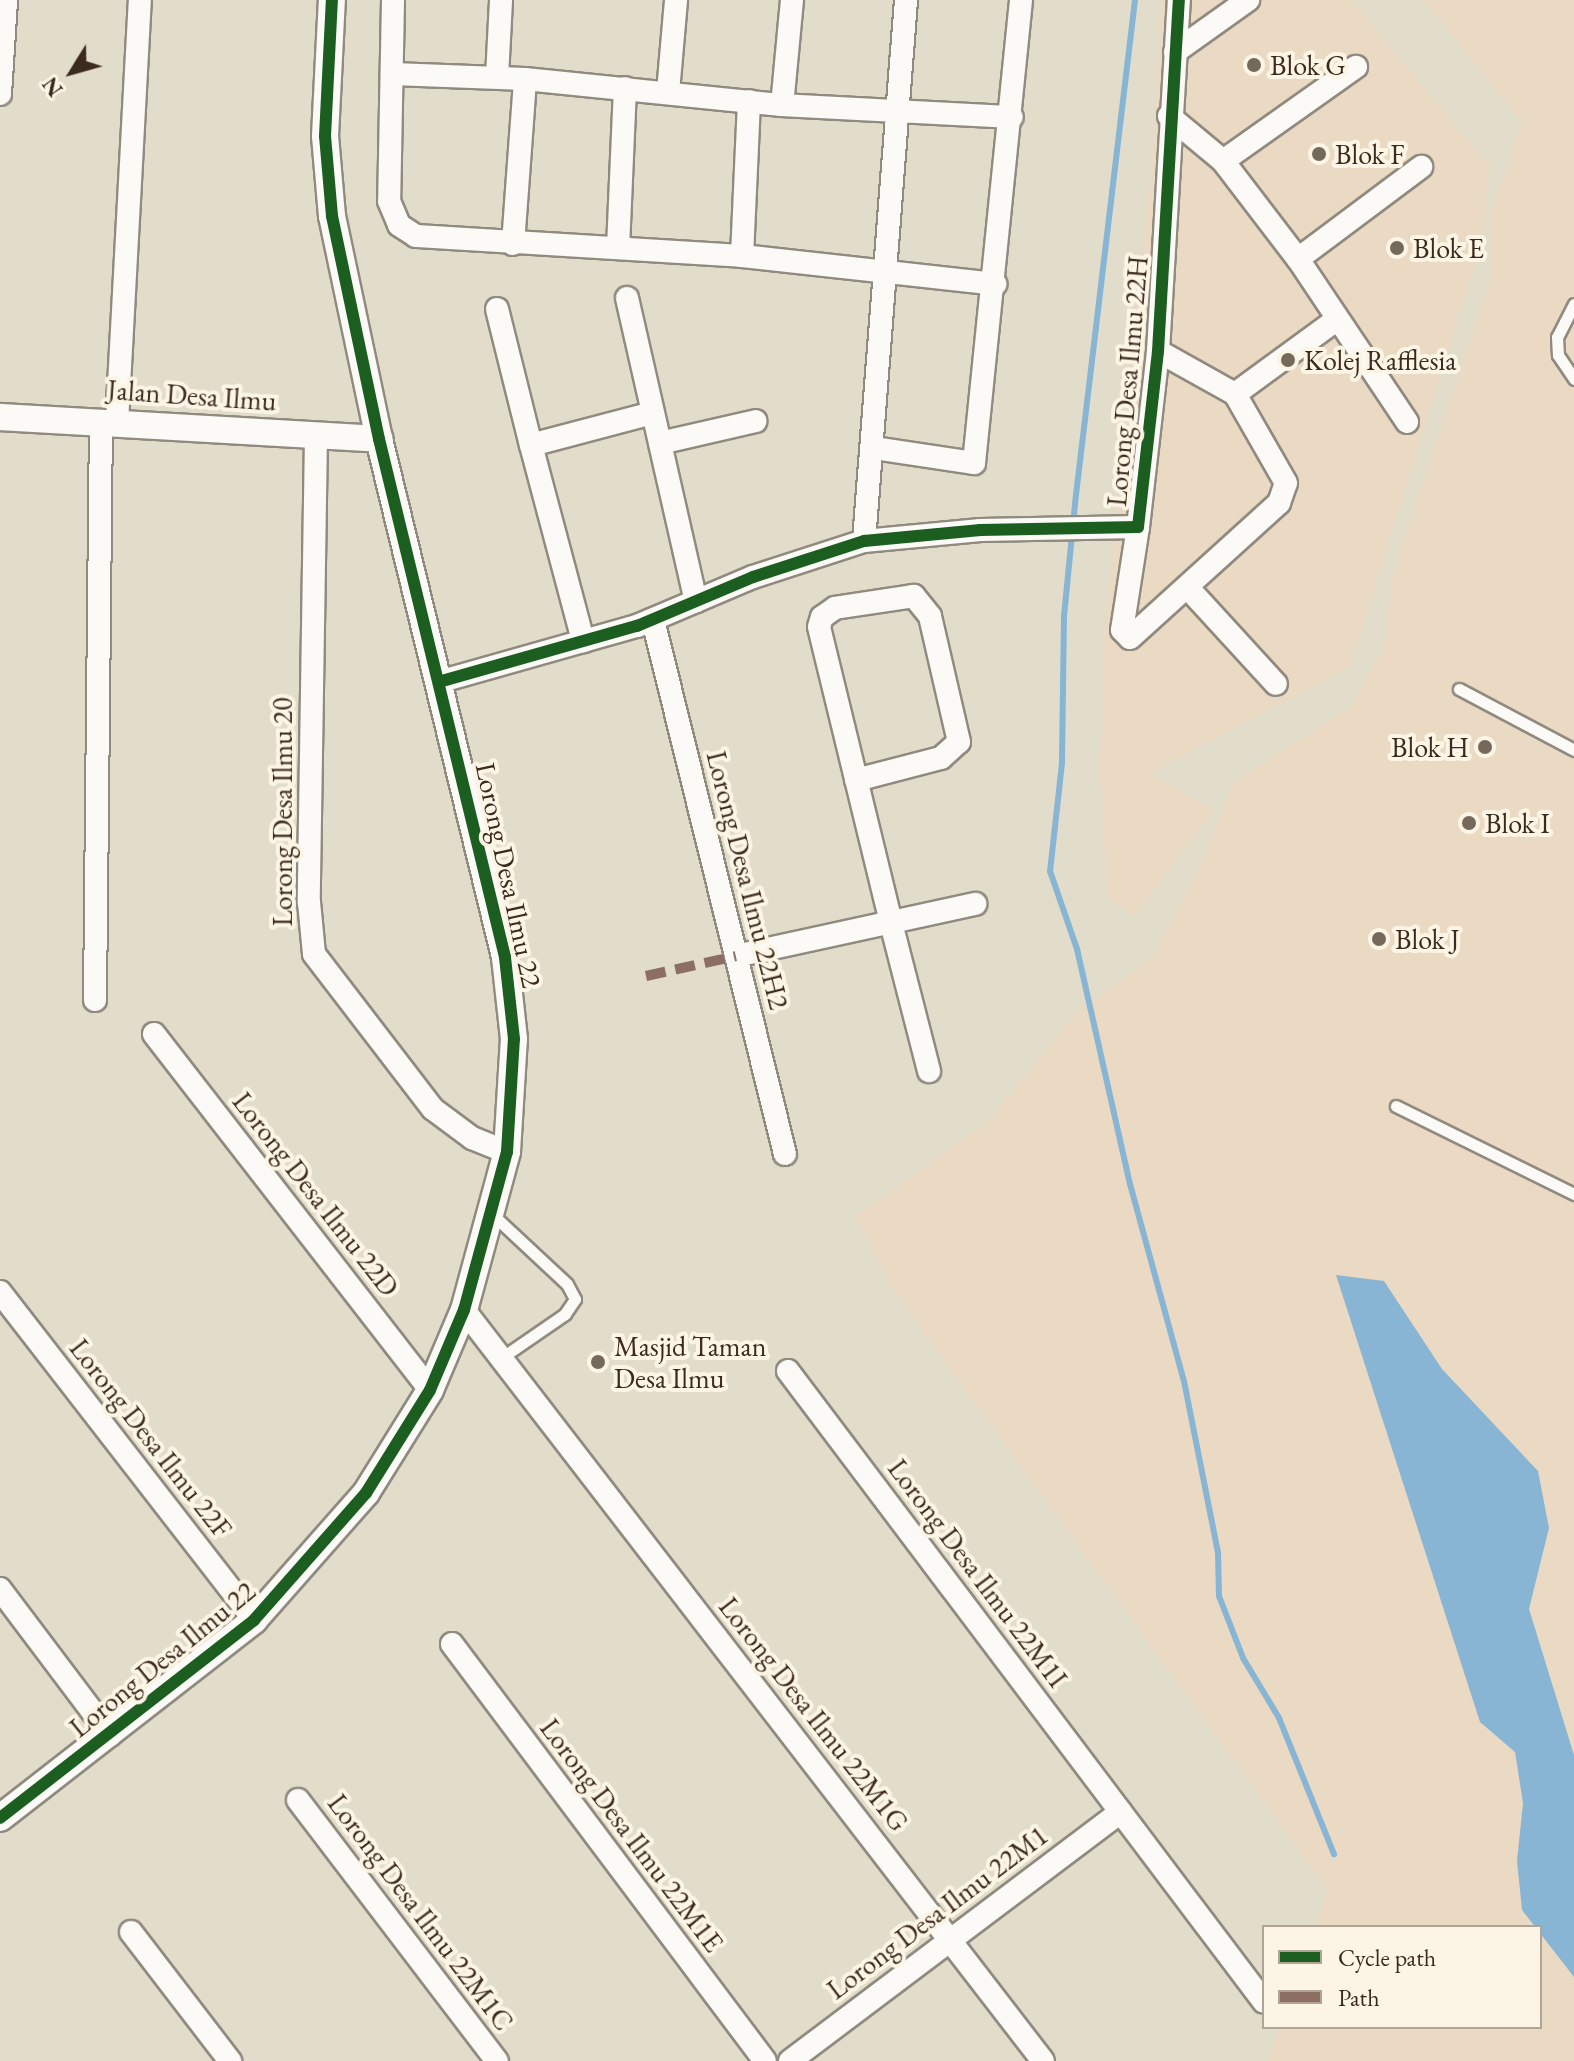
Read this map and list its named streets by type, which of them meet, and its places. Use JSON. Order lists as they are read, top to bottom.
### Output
{
  "streets": {
    "street": [
      "Lorong Desa Ilmu 22H",
      "Jalan Desa Ilmu",
      "Lorong Desa Ilmu 20",
      "Lorong Desa Ilmu 22",
      "Lorong Desa Ilmu 22H2",
      "Lorong Desa Ilmu 22D",
      "Lorong Desa Ilmu 22F",
      "Lorong Desa Ilmu 22M1I",
      "Lorong Desa Ilmu 22M1G",
      "Lorong Desa Ilmu 22M1E",
      "Lorong Desa Ilmu 22M1C",
      "Lorong Desa Ilmu 22M1"
    ]
  },
  "crossings": [
    ["Lorong Desa Ilmu 22H", "Lorong Desa Ilmu 22"],
    ["Lorong Desa Ilmu 22H", "Lorong Desa Ilmu 22H2"],
    ["Jalan Desa Ilmu", "Lorong Desa Ilmu 20"],
    ["Jalan Desa Ilmu", "Lorong Desa Ilmu 22"],
    ["Lorong Desa Ilmu 20", "Lorong Desa Ilmu 22"],
    ["Lorong Desa Ilmu 22", "Lorong Desa Ilmu 22D"],
    ["Lorong Desa Ilmu 22", "Lorong Desa Ilmu 22F"],
    ["Lorong Desa Ilmu 22", "Lorong Desa Ilmu 22M1G"],
    ["Lorong Desa Ilmu 22M1I", "Lorong Desa Ilmu 22M1"],
    ["Lorong Desa Ilmu 22M1G", "Lorong Desa Ilmu 22M1"]
  ],
  "places": [
    "Blok G",
    "Blok F",
    "Blok E",
    "Kolej Rafflesia",
    "Blok H",
    "Blok I",
    "Blok J",
    "Masjid Taman Desa Ilmu"
  ],
  "legend": ["Cycle path", "Path"],
  "north": "bottom left"
}
